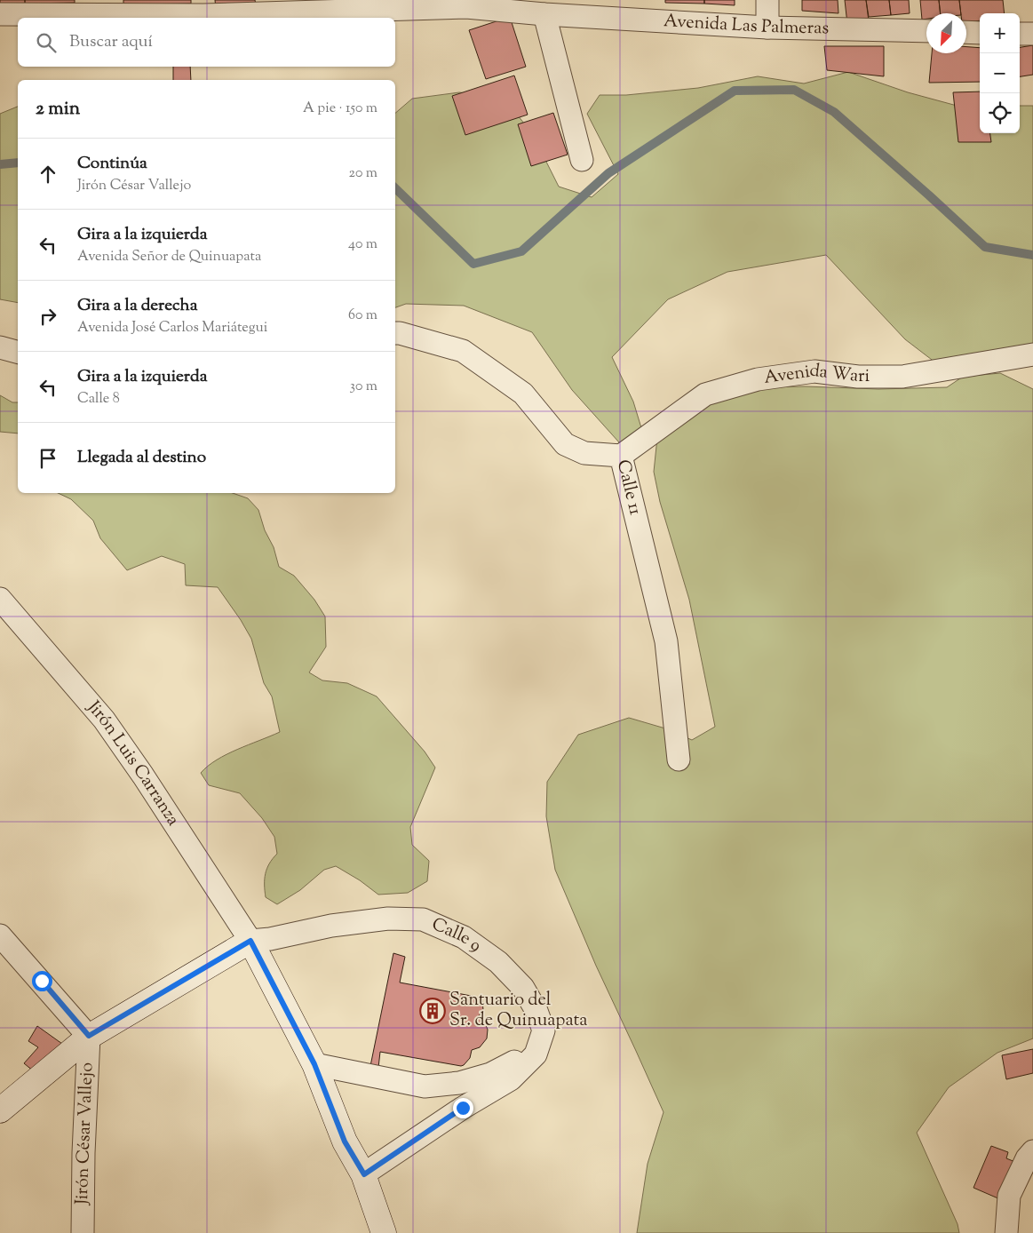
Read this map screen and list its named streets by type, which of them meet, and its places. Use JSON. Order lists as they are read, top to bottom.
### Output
{
  "streets": {
    "street": [
      "Avenida Las Palmeras",
      "Avenida Wari",
      "Calle 11",
      "Jirón Luis Carranza",
      "Calle 9",
      "Jirón César Vallejo"
    ]
  },
  "crossings": [
    ["Avenida Wari", "Calle 11"],
    ["Jirón Luis Carranza", "Calle 9"]
  ],
  "places": {
    "building": ["Santuario del Sr. de Quinuapata"]
  },
  "north": "bottom left",
  "page": {
    "map_buttons": ["+", "−"],
    "search": "Buscar aquí",
    "heading": ["2 min", "A pie · 150 m"],
    "list": [
      ["Continúa", "Jirón César Vallejo", "20 m"],
      ["Gira a la izquierda", "Avenida Señor de Quinuapata", "40 m"],
      ["Gira a la derecha", "Avenida José Carlos Mariátegui", "60 m"],
      ["Gira a la izquierda", "Calle 8", "30 m"],
      "Llegada al destino"
    ]
  }
}
